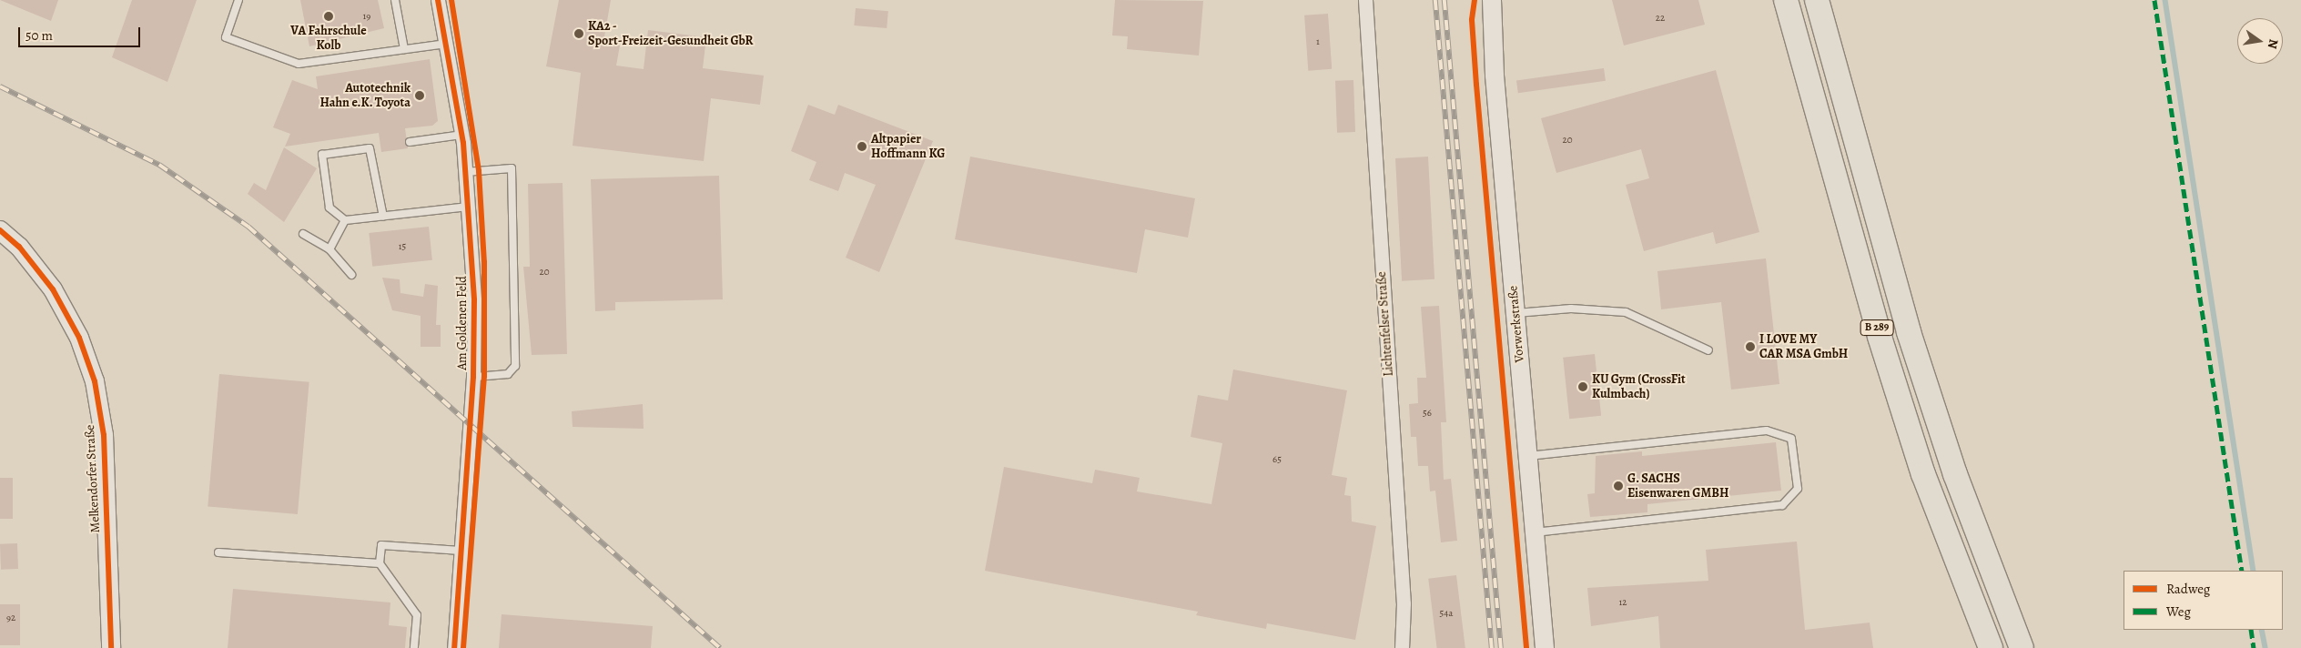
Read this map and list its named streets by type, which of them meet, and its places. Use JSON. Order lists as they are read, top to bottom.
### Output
{
  "streets": {
    "highway": ["B 289"],
    "street": [
      "Am Goldenen Feld",
      "Lichtenfelser Straße",
      "Vorwerkstraße",
      "Melkendorfer Straße"
    ]
  },
  "places": [
    "VA Fahrschule Kolb",
    "KA2 - Sport-Freizeit-Gesundheit GbR",
    "Autotechnik Hahn e.K. Toyota",
    "Altpapier Hoffmann KG",
    "I LOVE MY CAR MSA GmbH",
    "KU Gym (CrossFit Kulmbach)",
    "G. SACHS Eisenwaren GMBH"
  ],
  "house_numbers": [
    "19",
    "22",
    "1",
    "20",
    "15",
    "20",
    "56",
    "65",
    "12",
    "54a",
    "92"
  ],
  "legend": ["Radweg", "Weg"],
  "scale_bar": "50 m",
  "north": "right"
}
